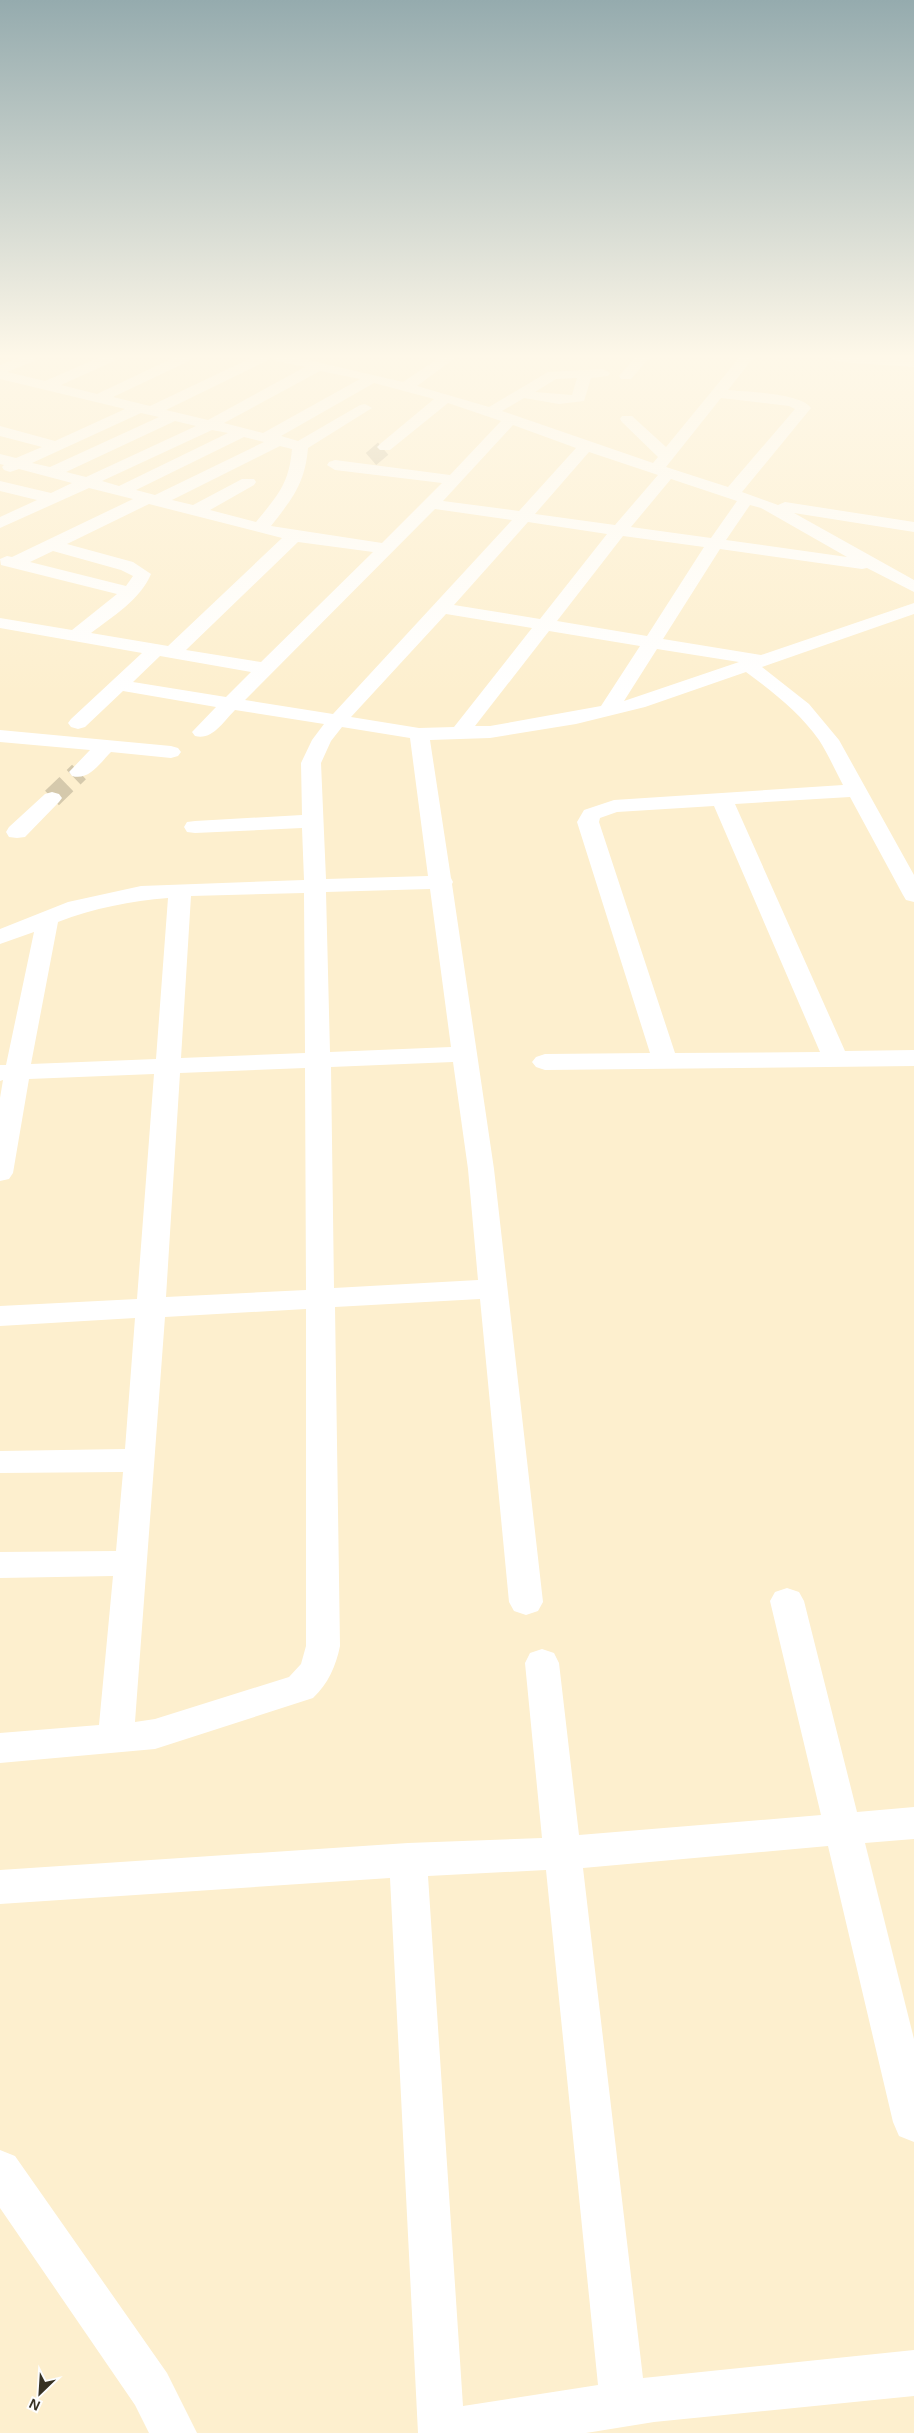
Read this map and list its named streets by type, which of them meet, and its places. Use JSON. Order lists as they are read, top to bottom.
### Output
{
  "north": "bottom left"
}
